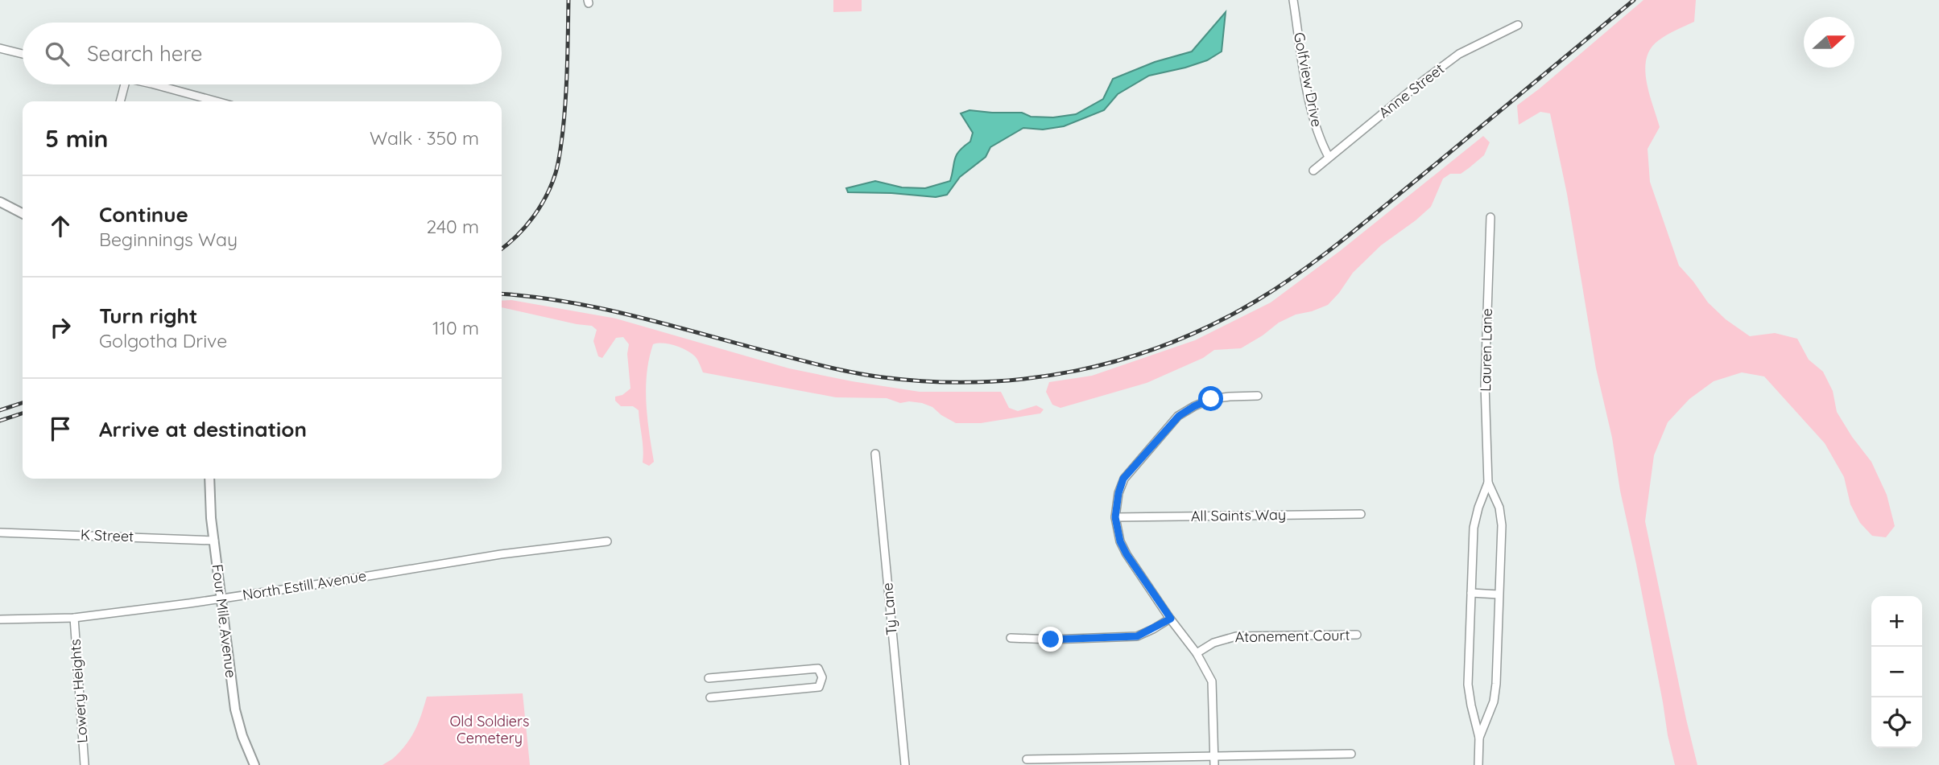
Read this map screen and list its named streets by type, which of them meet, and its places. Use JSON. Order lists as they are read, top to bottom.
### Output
{
  "streets": {
    "street": [
      "Golfview Drive",
      "Anne Street",
      "Lauren Lane",
      "All Saints Way",
      "K Street",
      "North Estill Avenue",
      "Ty Lane",
      "Four Mile Avenue",
      "Atonement Court",
      "Lowery Heights"
    ]
  },
  "crossings": [
    ["Golfview Drive", "Anne Street"],
    ["K Street", "Four Mile Avenue"],
    ["North Estill Avenue", "Four Mile Avenue"],
    ["North Estill Avenue", "Lowery Heights"]
  ],
  "parks": ["Old Soldiers Cemetery"],
  "north": "right",
  "page": {
    "search": "Search here",
    "heading": ["5 min", "Walk · 350 m"],
    "list": [
      ["Continue", "Beginnings Way", "240 m"],
      ["Turn right", "Golgotha Drive", "110 m"],
      "Arrive at destination"
    ],
    "map_buttons": ["+", "−"]
  }
}
